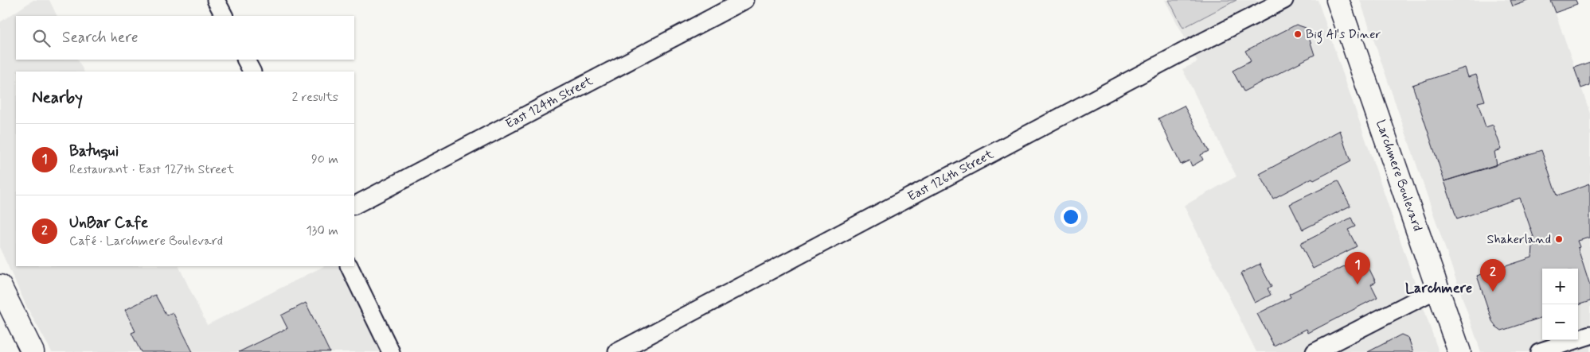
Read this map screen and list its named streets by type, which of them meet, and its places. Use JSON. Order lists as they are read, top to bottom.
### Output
{
  "streets": {
    "main road": ["Larchmere Boulevard"],
    "street": ["East 124th Street", "East 126th Street"]
  },
  "districts": ["Larchmere"],
  "places": ["Big Al's Diner", "Shakerland"],
  "page": {
    "search": "Search here",
    "heading": ["Nearby", "2 results"],
    "list": [
      {
        "mark": "1",
        "name": "Batuqui",
        "note": "Restaurant · East 127th Street",
        "value": "90 m"
      },
      {
        "mark": "2",
        "name": "UnBar Cafe",
        "note": "Café · Larchmere Boulevard",
        "value": "130 m"
      }
    ],
    "pins": ["1", "2"],
    "map_buttons": ["+", "−"]
  }
}
